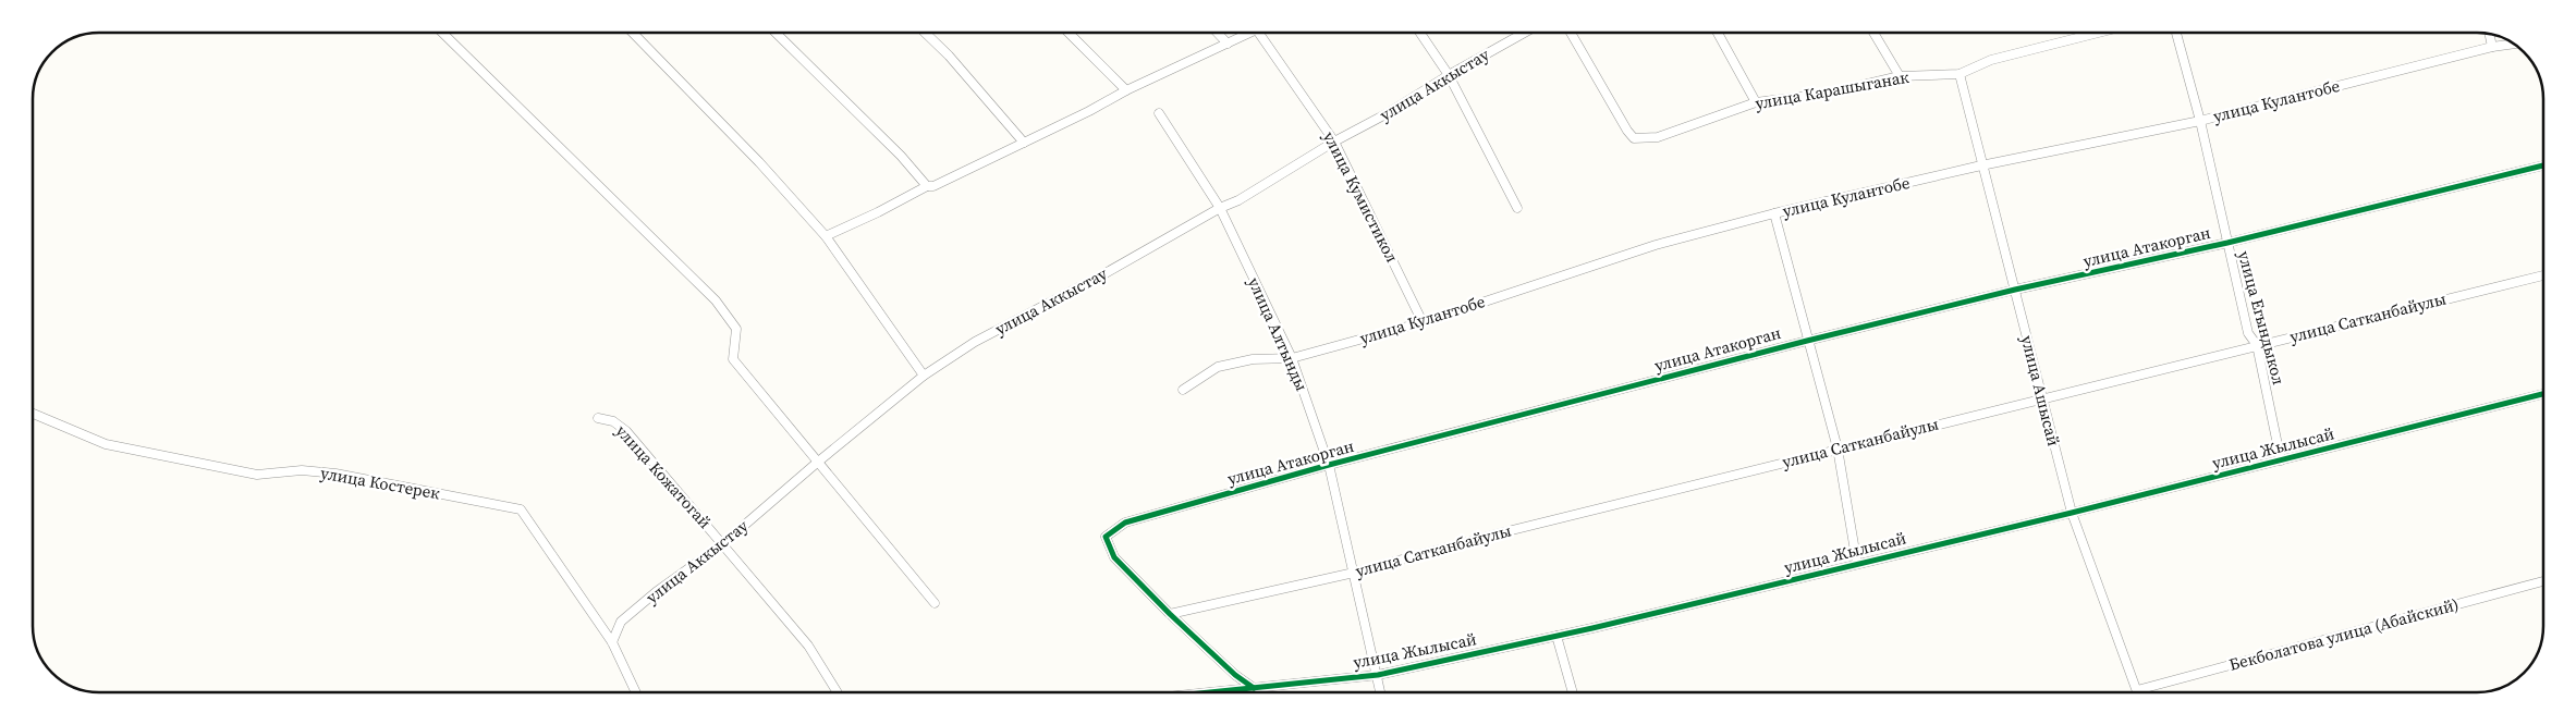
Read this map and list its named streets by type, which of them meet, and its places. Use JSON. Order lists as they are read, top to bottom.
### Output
{
  "streets": {
    "street": [
      "улица Аккыстау",
      "улица Карашыганак",
      "улица Кулантобе",
      "улица Кумистикол",
      "улица Атакорган",
      "улица Егындыкол",
      "улица Сатканбайулы",
      "улица Алтынды",
      "улица Ашысай",
      "улица Жылысай",
      "улица Кожатогай",
      "улица Костерек",
      "Бекболатова улица (Абайский)"
    ]
  },
  "crossings": [
    ["улица Аккыстау", "улица Кумистикол"],
    ["улица Аккыстау", "улица Алтынды"],
    ["улица Аккыстау", "улица Кожатогай"],
    ["улица Аккыстау", "улица Костерек"],
    ["улица Карашыганак", "улица Ашысай"],
    ["улица Кулантобе", "улица Кумистикол"],
    ["улица Кулантобе", "улица Егындыкол"],
    ["улица Кулантобе", "улица Алтынды"],
    ["улица Кулантобе", "улица Ашысай"],
    ["улица Атакорган", "улица Егындыкол"],
    ["улица Атакорган", "улица Сатканбайулы"],
    ["улица Атакорган", "улица Алтынды"],
    ["улица Атакорган", "улица Ашысай"],
    ["улица Атакорган", "улица Жылысай"],
    ["улица Егындыкол", "улица Сатканбайулы"],
    ["улица Егындыкол", "улица Жылысай"],
    ["улица Сатканбайулы", "улица Алтынды"],
    ["улица Сатканбайулы", "улица Ашысай"],
    ["улица Алтынды", "улица Жылысай"],
    ["улица Ашысай", "улица Жылысай"],
    ["улица Ашысай", "Бекболатова улица (Абайский)"]
  ]
}
